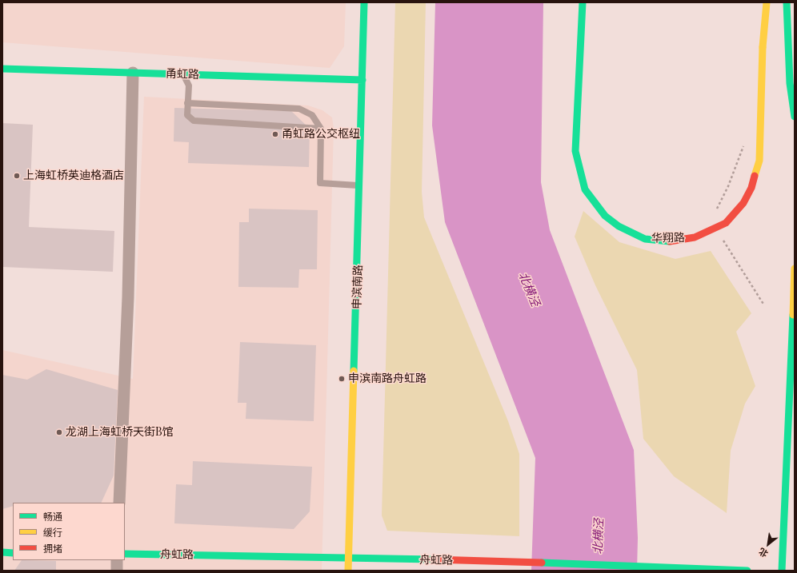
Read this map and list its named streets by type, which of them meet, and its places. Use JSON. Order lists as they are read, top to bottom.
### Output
{
  "streets": {
    "main road": [
      "甬虹路",
      "华翔路",
      "申滨南路",
      "舟虹路"
    ]
  },
  "crossings": [
    ["甬虹路", "申滨南路"],
    ["申滨南路", "舟虹路"]
  ],
  "water": ["北横泾"],
  "places": [
    "甬虹路公交枢纽",
    "上海虹桥英迪格酒店",
    "申滨南路舟虹路",
    "龙湖上海虹桥天街B馆"
  ],
  "legend": ["畅通", "缓行", "拥堵"],
  "north": "bottom left"
}
